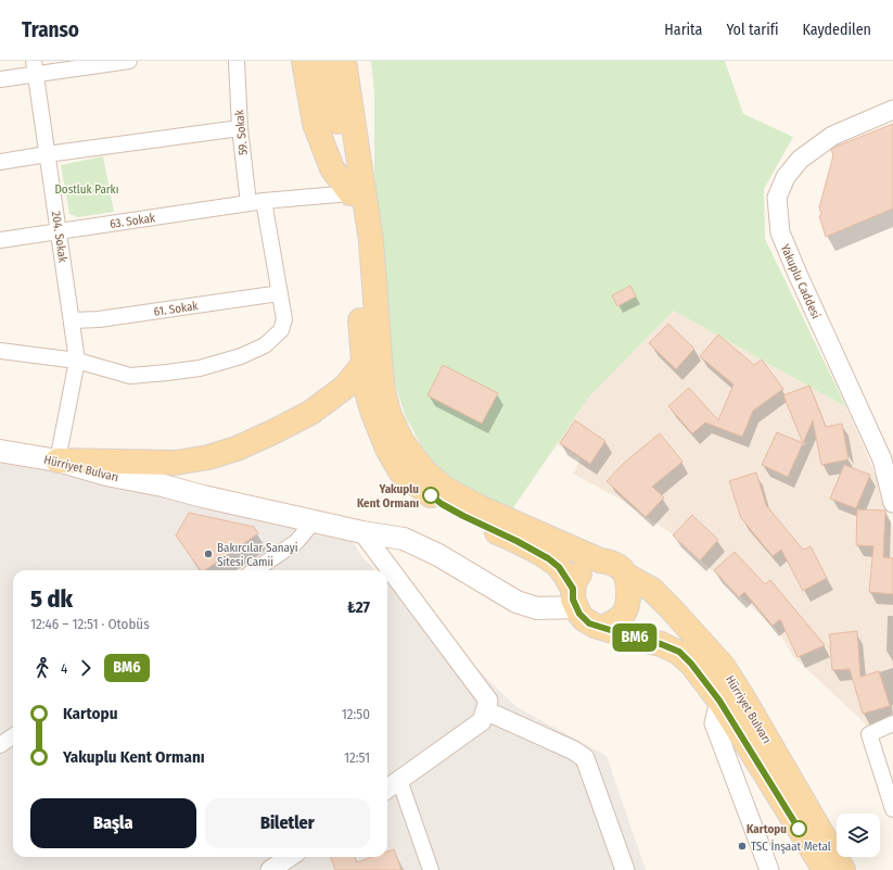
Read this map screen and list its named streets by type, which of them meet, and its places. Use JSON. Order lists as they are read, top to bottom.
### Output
{
  "streets": {
    "main road": ["Hürriyet Bulvarı"],
    "street": [
      "59. Sokak",
      "63. Sokak",
      "204. Sokak",
      "Yakuplu Caddesi",
      "61. Sokak"
    ]
  },
  "crossings": [
    ["59. Sokak", "63. Sokak"],
    ["63. Sokak", "204. Sokak"],
    ["204. Sokak", "61. Sokak"],
    ["204. Sokak", "Hürriyet Bulvarı"]
  ],
  "parks": ["Dostluk Parkı"],
  "places": [
    "Yakuplu Kent Ormanı",
    "Bakırcılar Sanayi Sitesi Camii",
    "Kartopu",
    "TSC İnşaat Metal"
  ],
  "lines": ["bus line BM6"],
  "page": {
    "header": "Transo",
    "nav": ["Harita", "Yol tarifi", "Kaydedilen"],
    "on_map": "BM6",
    "heading": ["5 dk", "12:46 – 12:51 · Otobüs", "₺27"],
    "legs": ["4", "BM6"],
    "list": [
      {
        "name": "Kartopu",
        "value": "12:50"
      },
      {
        "name": "Yakuplu Kent Ormanı",
        "value": "12:51"
      }
    ],
    "buttons": ["Başla", "Biletler"]
  }
}
